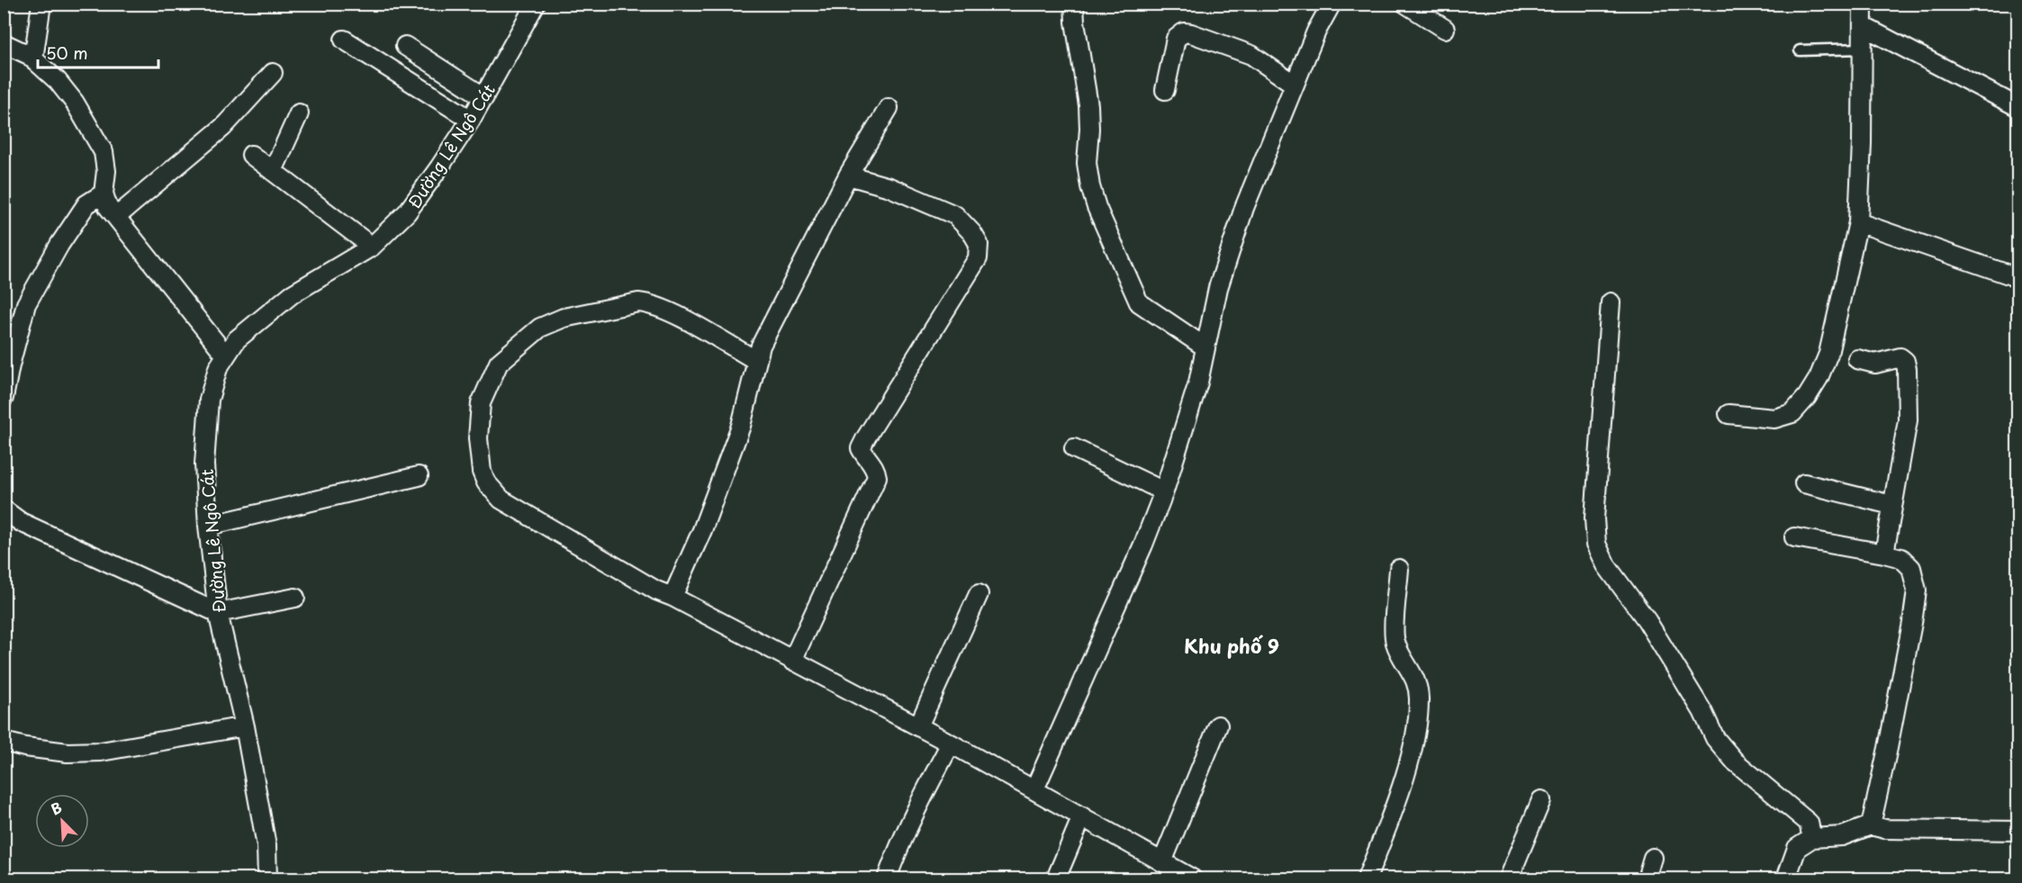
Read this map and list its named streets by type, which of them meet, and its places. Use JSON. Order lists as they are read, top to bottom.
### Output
{
  "streets": {
    "street": ["Đường Lê Ngô Cát"]
  },
  "districts": ["Khu phố 9"],
  "scale_bar": "50 m",
  "north": "top left"
}
